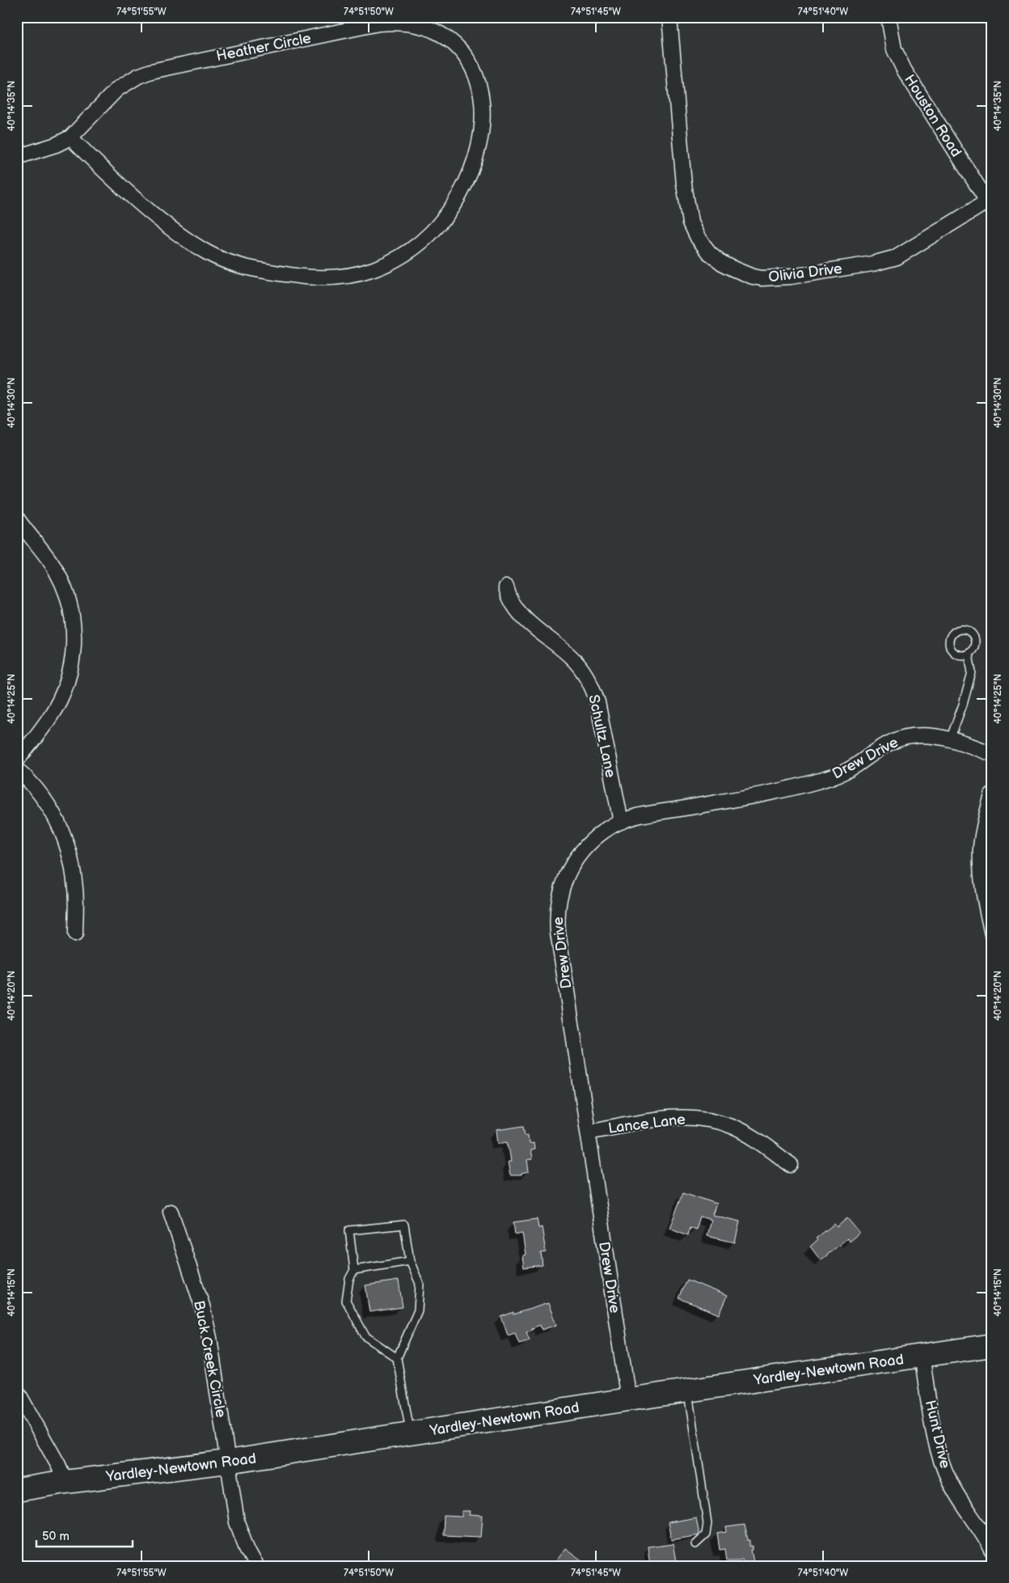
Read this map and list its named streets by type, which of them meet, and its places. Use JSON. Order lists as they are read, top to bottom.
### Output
{
  "streets": {
    "main road": ["Yardley-Newtown Road"],
    "street": [
      "Heather Circle",
      "Houston Road",
      "Olivia Drive",
      "Schultz Lane",
      "Drew Drive",
      "Lance Lane",
      "Buck Creek Circle",
      "Hunt Drive"
    ]
  },
  "crossings": [
    ["Houston Road", "Olivia Drive"],
    ["Schultz Lane", "Drew Drive"],
    ["Drew Drive", "Lance Lane"],
    ["Drew Drive", "Yardley-Newtown Road"],
    ["Buck Creek Circle", "Yardley-Newtown Road"],
    ["Yardley-Newtown Road", "Hunt Drive"]
  ],
  "scale_bar": "50 m",
  "coordinates": [
    "74°51'55\"W",
    "74°51'50\"W",
    "74°51'45\"W",
    "74°51'40\"W",
    "40°14'35\"N",
    "40°14'30\"N",
    "40°14'25\"N",
    "40°14'20\"N",
    "40°14'15\"N"
  ]
}
